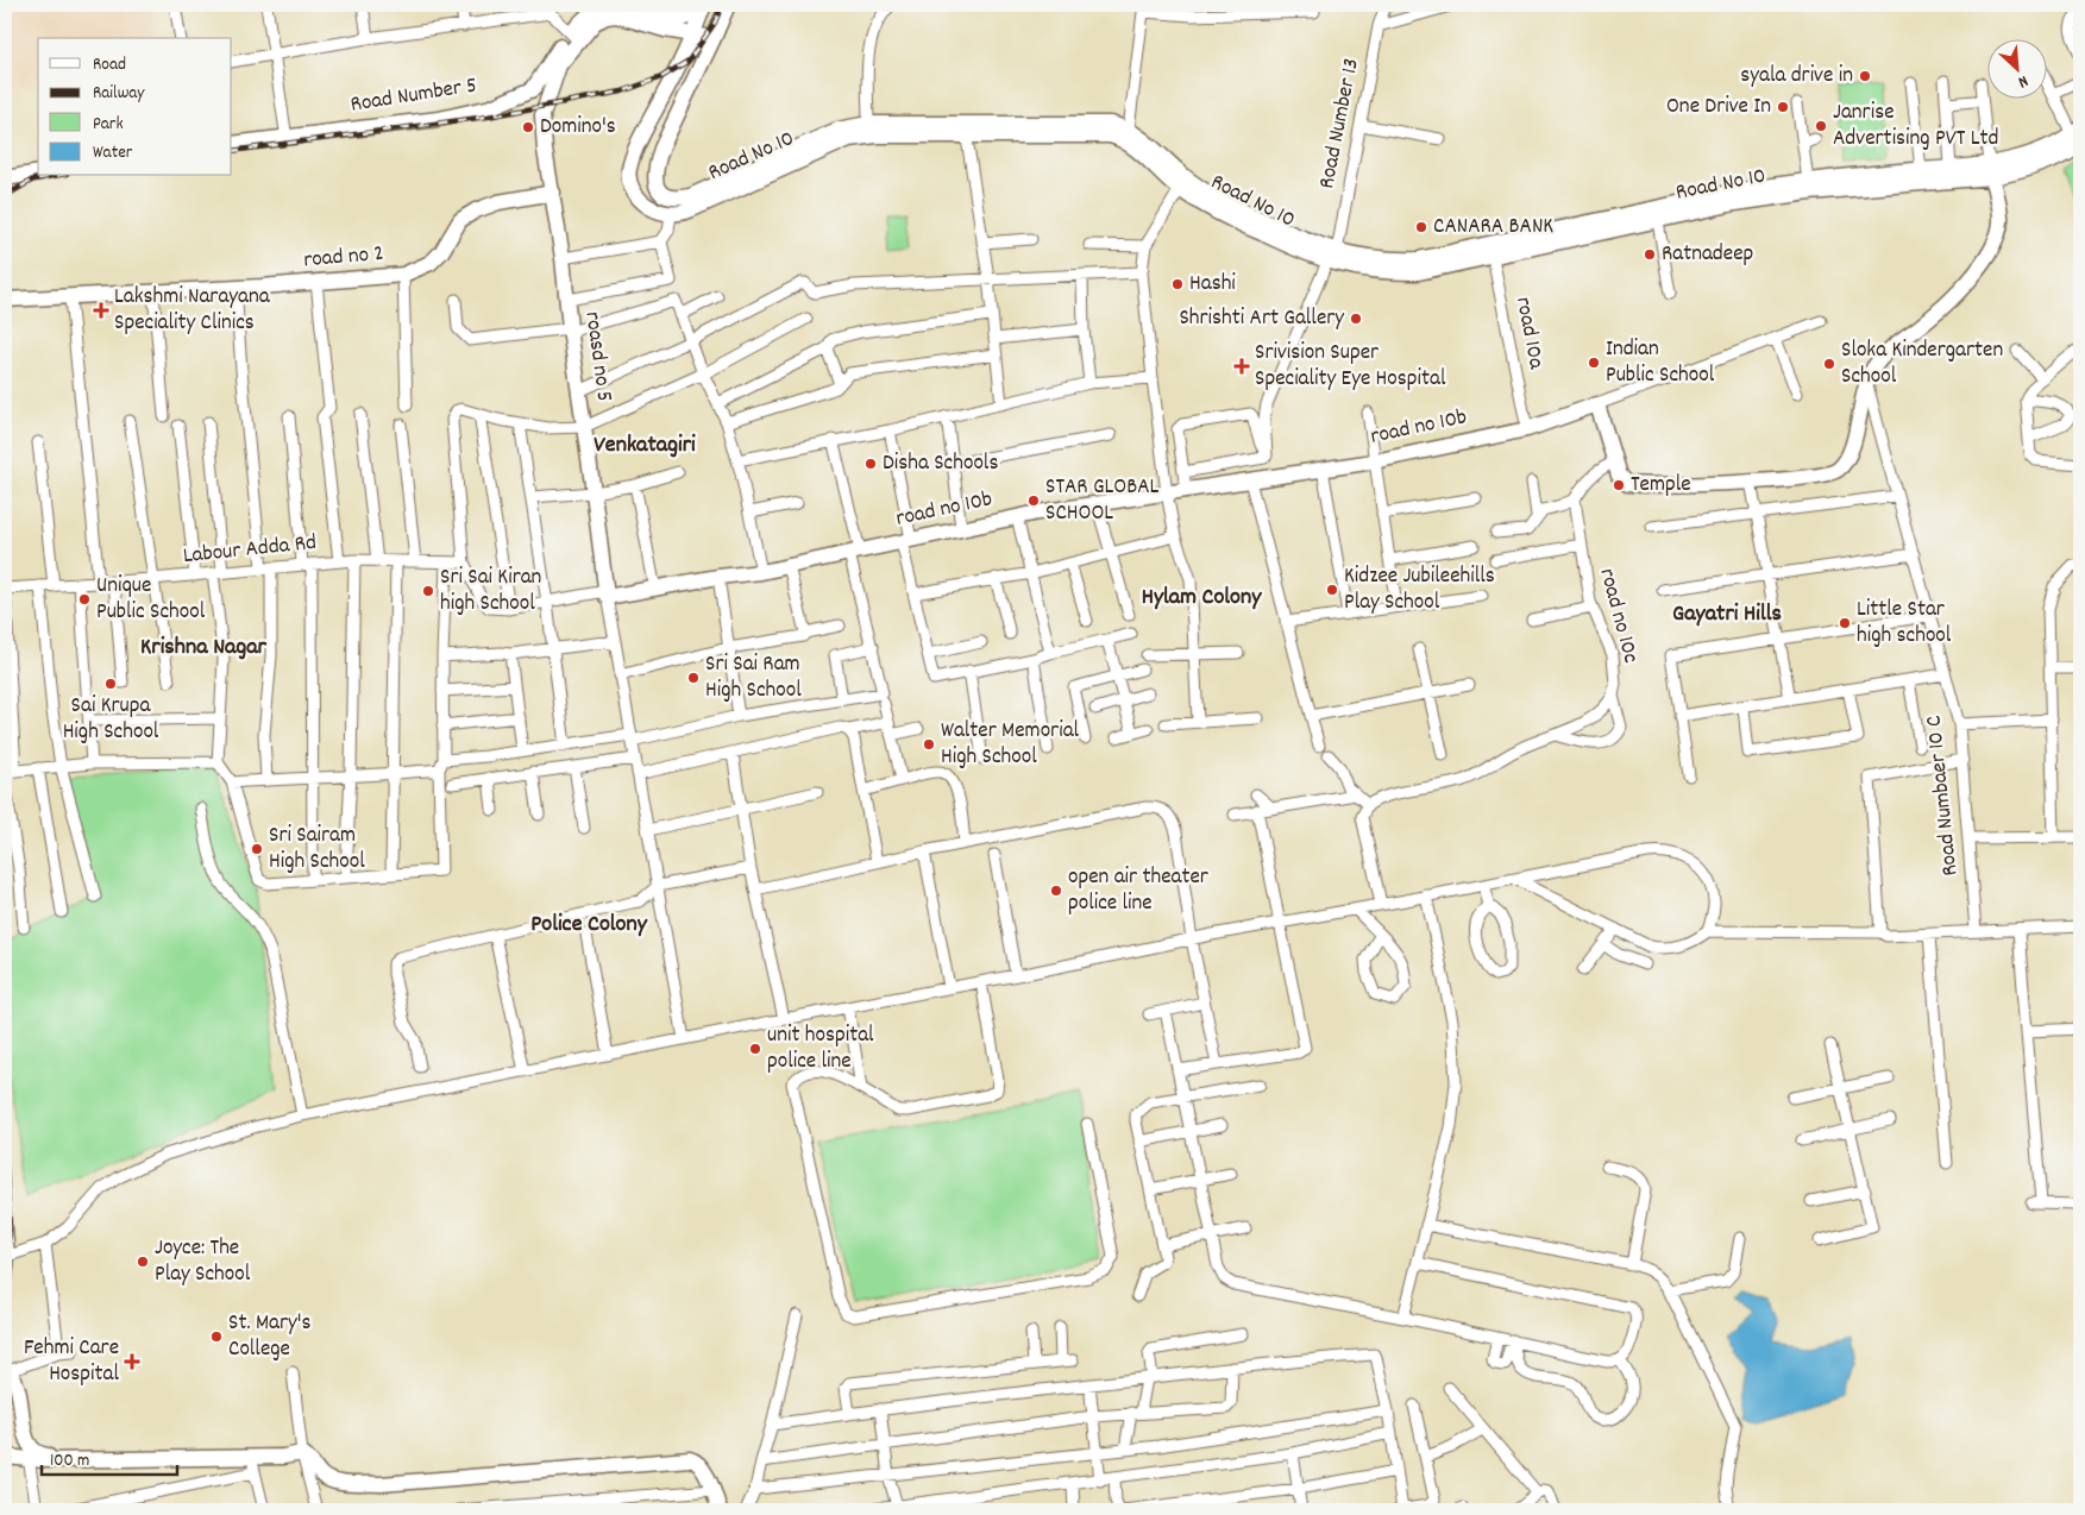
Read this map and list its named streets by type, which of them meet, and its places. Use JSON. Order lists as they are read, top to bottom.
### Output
{
  "streets": {
    "main road": [
      "Road Number 5",
      "Road No 10",
      "road no 2",
      "roasd no 5",
      "road no 10b"
    ],
    "street": [
      "Road Number 13",
      "road 10a",
      "Labour Adda Rd",
      "road no 10c",
      "Road Numbaer 10 C"
    ]
  },
  "crossings": [
    ["Road Number 13", "Road No 10"],
    ["Road No 10", "road 10a"],
    ["road no 2", "roasd no 5"],
    ["road 10a", "road no 10b"],
    ["roasd no 5", "road no 10b"]
  ],
  "districts": [
    "Venkatagiri",
    "Hylam Colony",
    "Gayatri Hills",
    "Krishna Nagar",
    "Police Colony"
  ],
  "places": {
    "other": [
      "syala drive in",
      "One Drive In",
      "Janrise Advertising PVT Ltd",
      "Domino's",
      "CANARA BANK",
      "Ratnadeep",
      "Hashi",
      "Shrishti Art Gallery",
      "Indian Public School",
      "Sloka Kindergarten School",
      "Disha Schools",
      "Temple",
      "STAR GLOBAL SCHOOL",
      "Kidzee Jubileehills Play School",
      "Sri Sai Kiran high School",
      "Unique Public School",
      "Little Star high school",
      "Sri Sai Ram High School",
      "Sai Krupa High School",
      "Walter Memorial High School",
      "Sri Sairam High School",
      "open air theater police line",
      "unit hospital police line",
      "Joyce: The Play School",
      "St. Mary's College"
    ],
    "health": ["Lakshmi Narayana Speciality Clinics", "Srivision Super Speciality Eye Hospital", "Fehmi Care Hospital"]
  },
  "legend": [
    "Road",
    "Railway",
    "Park",
    "Water"
  ],
  "scale_bar": "100 m",
  "north": "bottom right"
}
